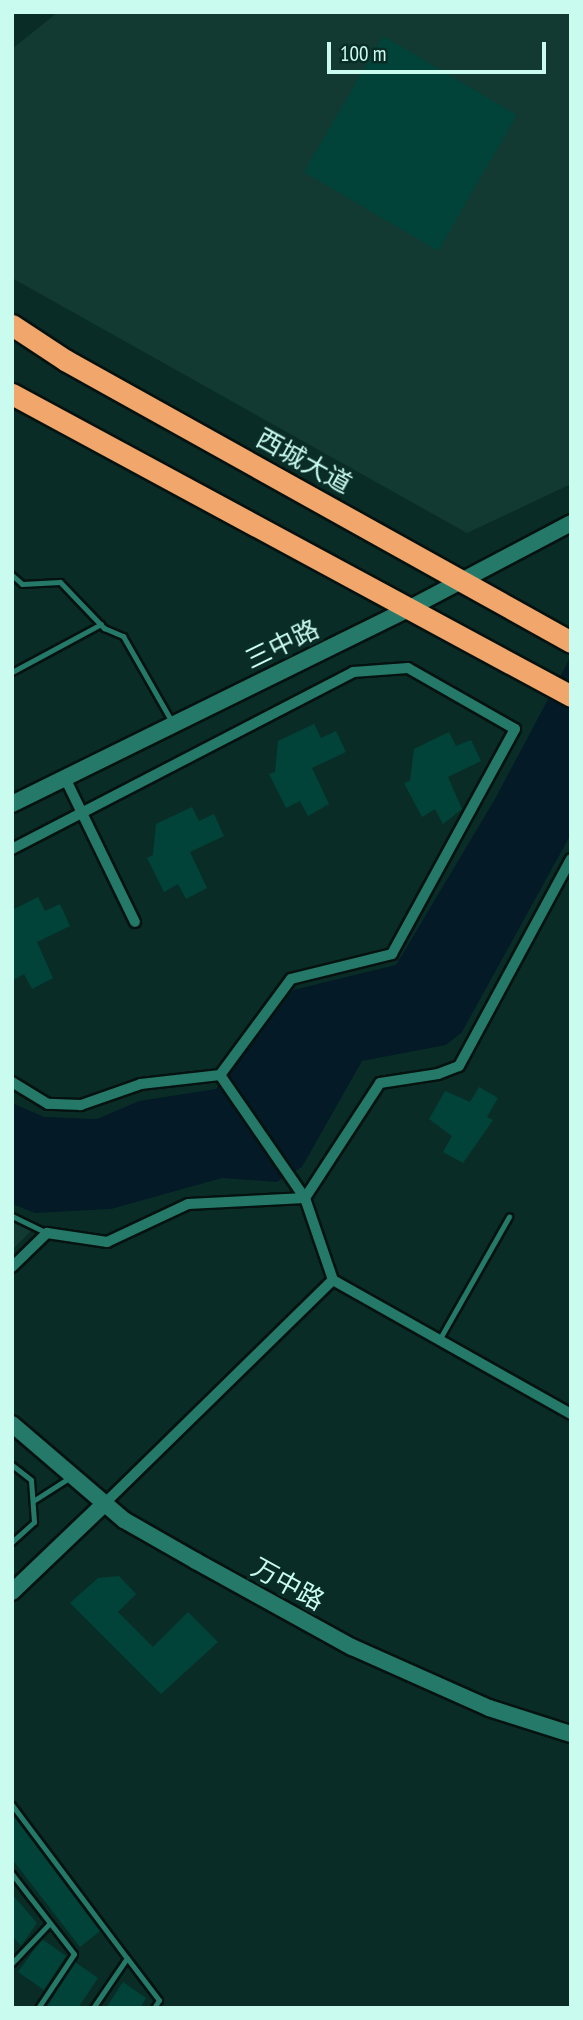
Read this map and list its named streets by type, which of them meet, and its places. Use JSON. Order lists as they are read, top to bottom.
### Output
{
  "streets": {
    "highway": ["西城大道"],
    "street": ["三中路", "万中路"]
  },
  "crossings": [
    ["西城大道", "三中路"]
  ],
  "scale_bar": "100 m"
}
